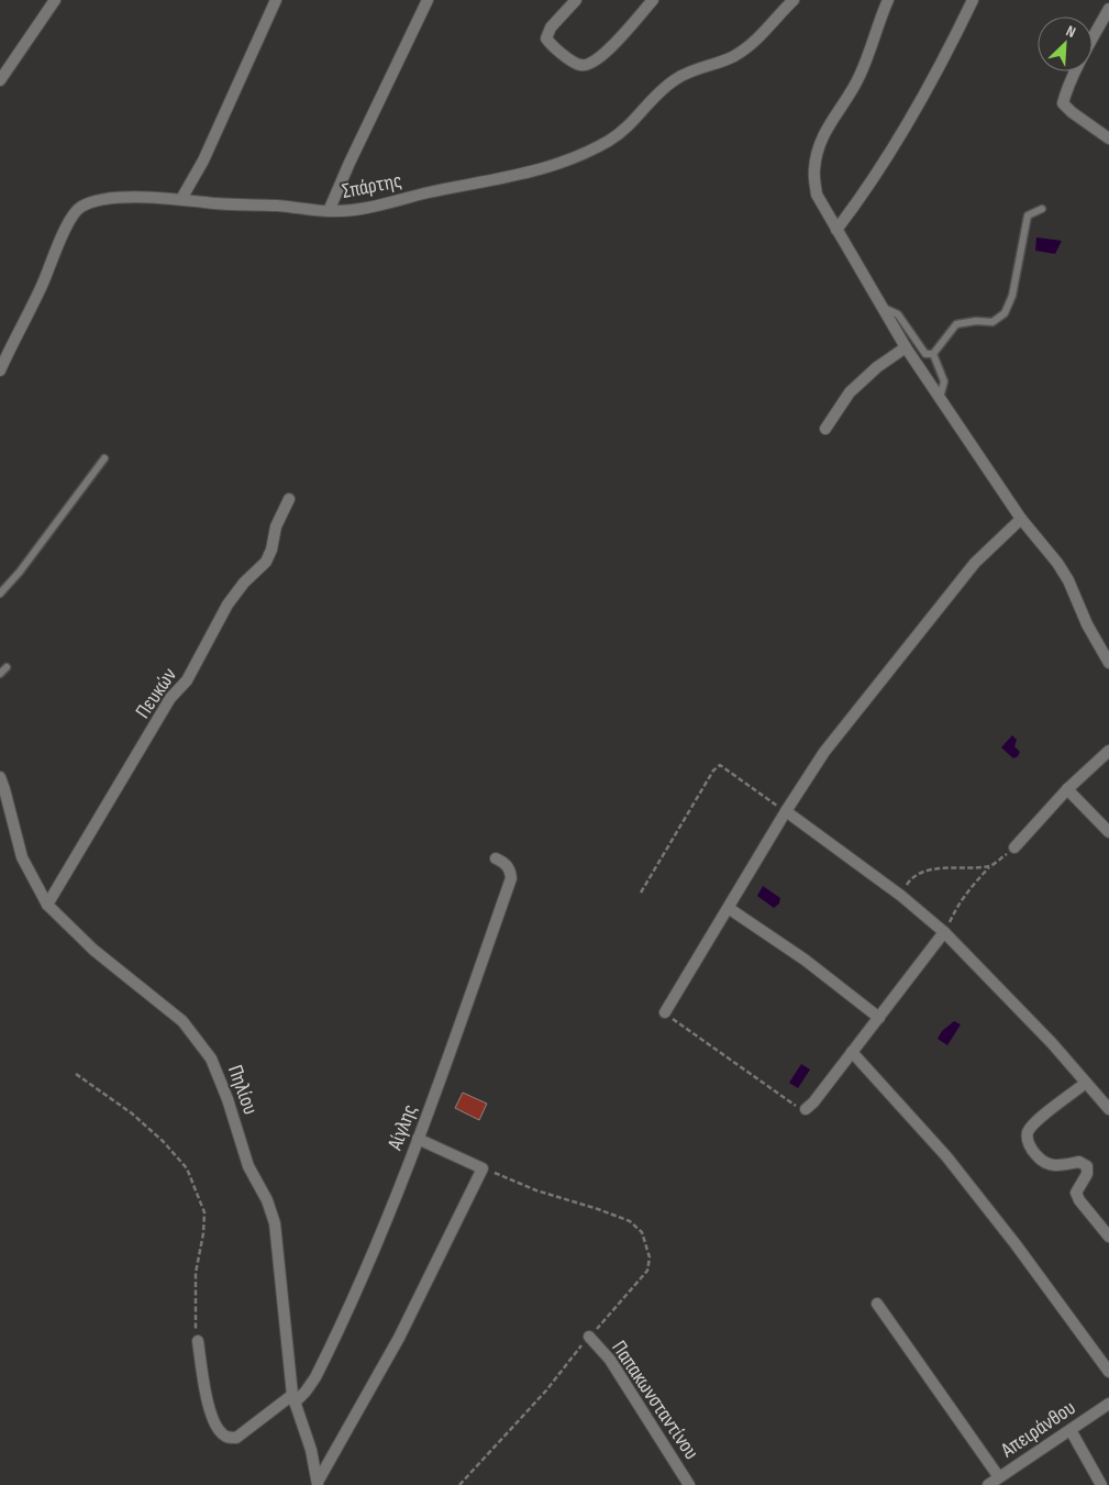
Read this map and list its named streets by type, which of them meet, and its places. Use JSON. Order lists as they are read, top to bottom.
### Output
{
  "streets": {
    "street": [
      "Σπάρτης",
      "Πευκών",
      "Πηλίου",
      "Αίγλης",
      "Παπακωνσταντίνου",
      "Απειράνθου"
    ]
  },
  "crossings": [
    ["Πευκών", "Πηλίου"],
    ["Πηλίου", "Αίγλης"]
  ],
  "north": "top right"
}
